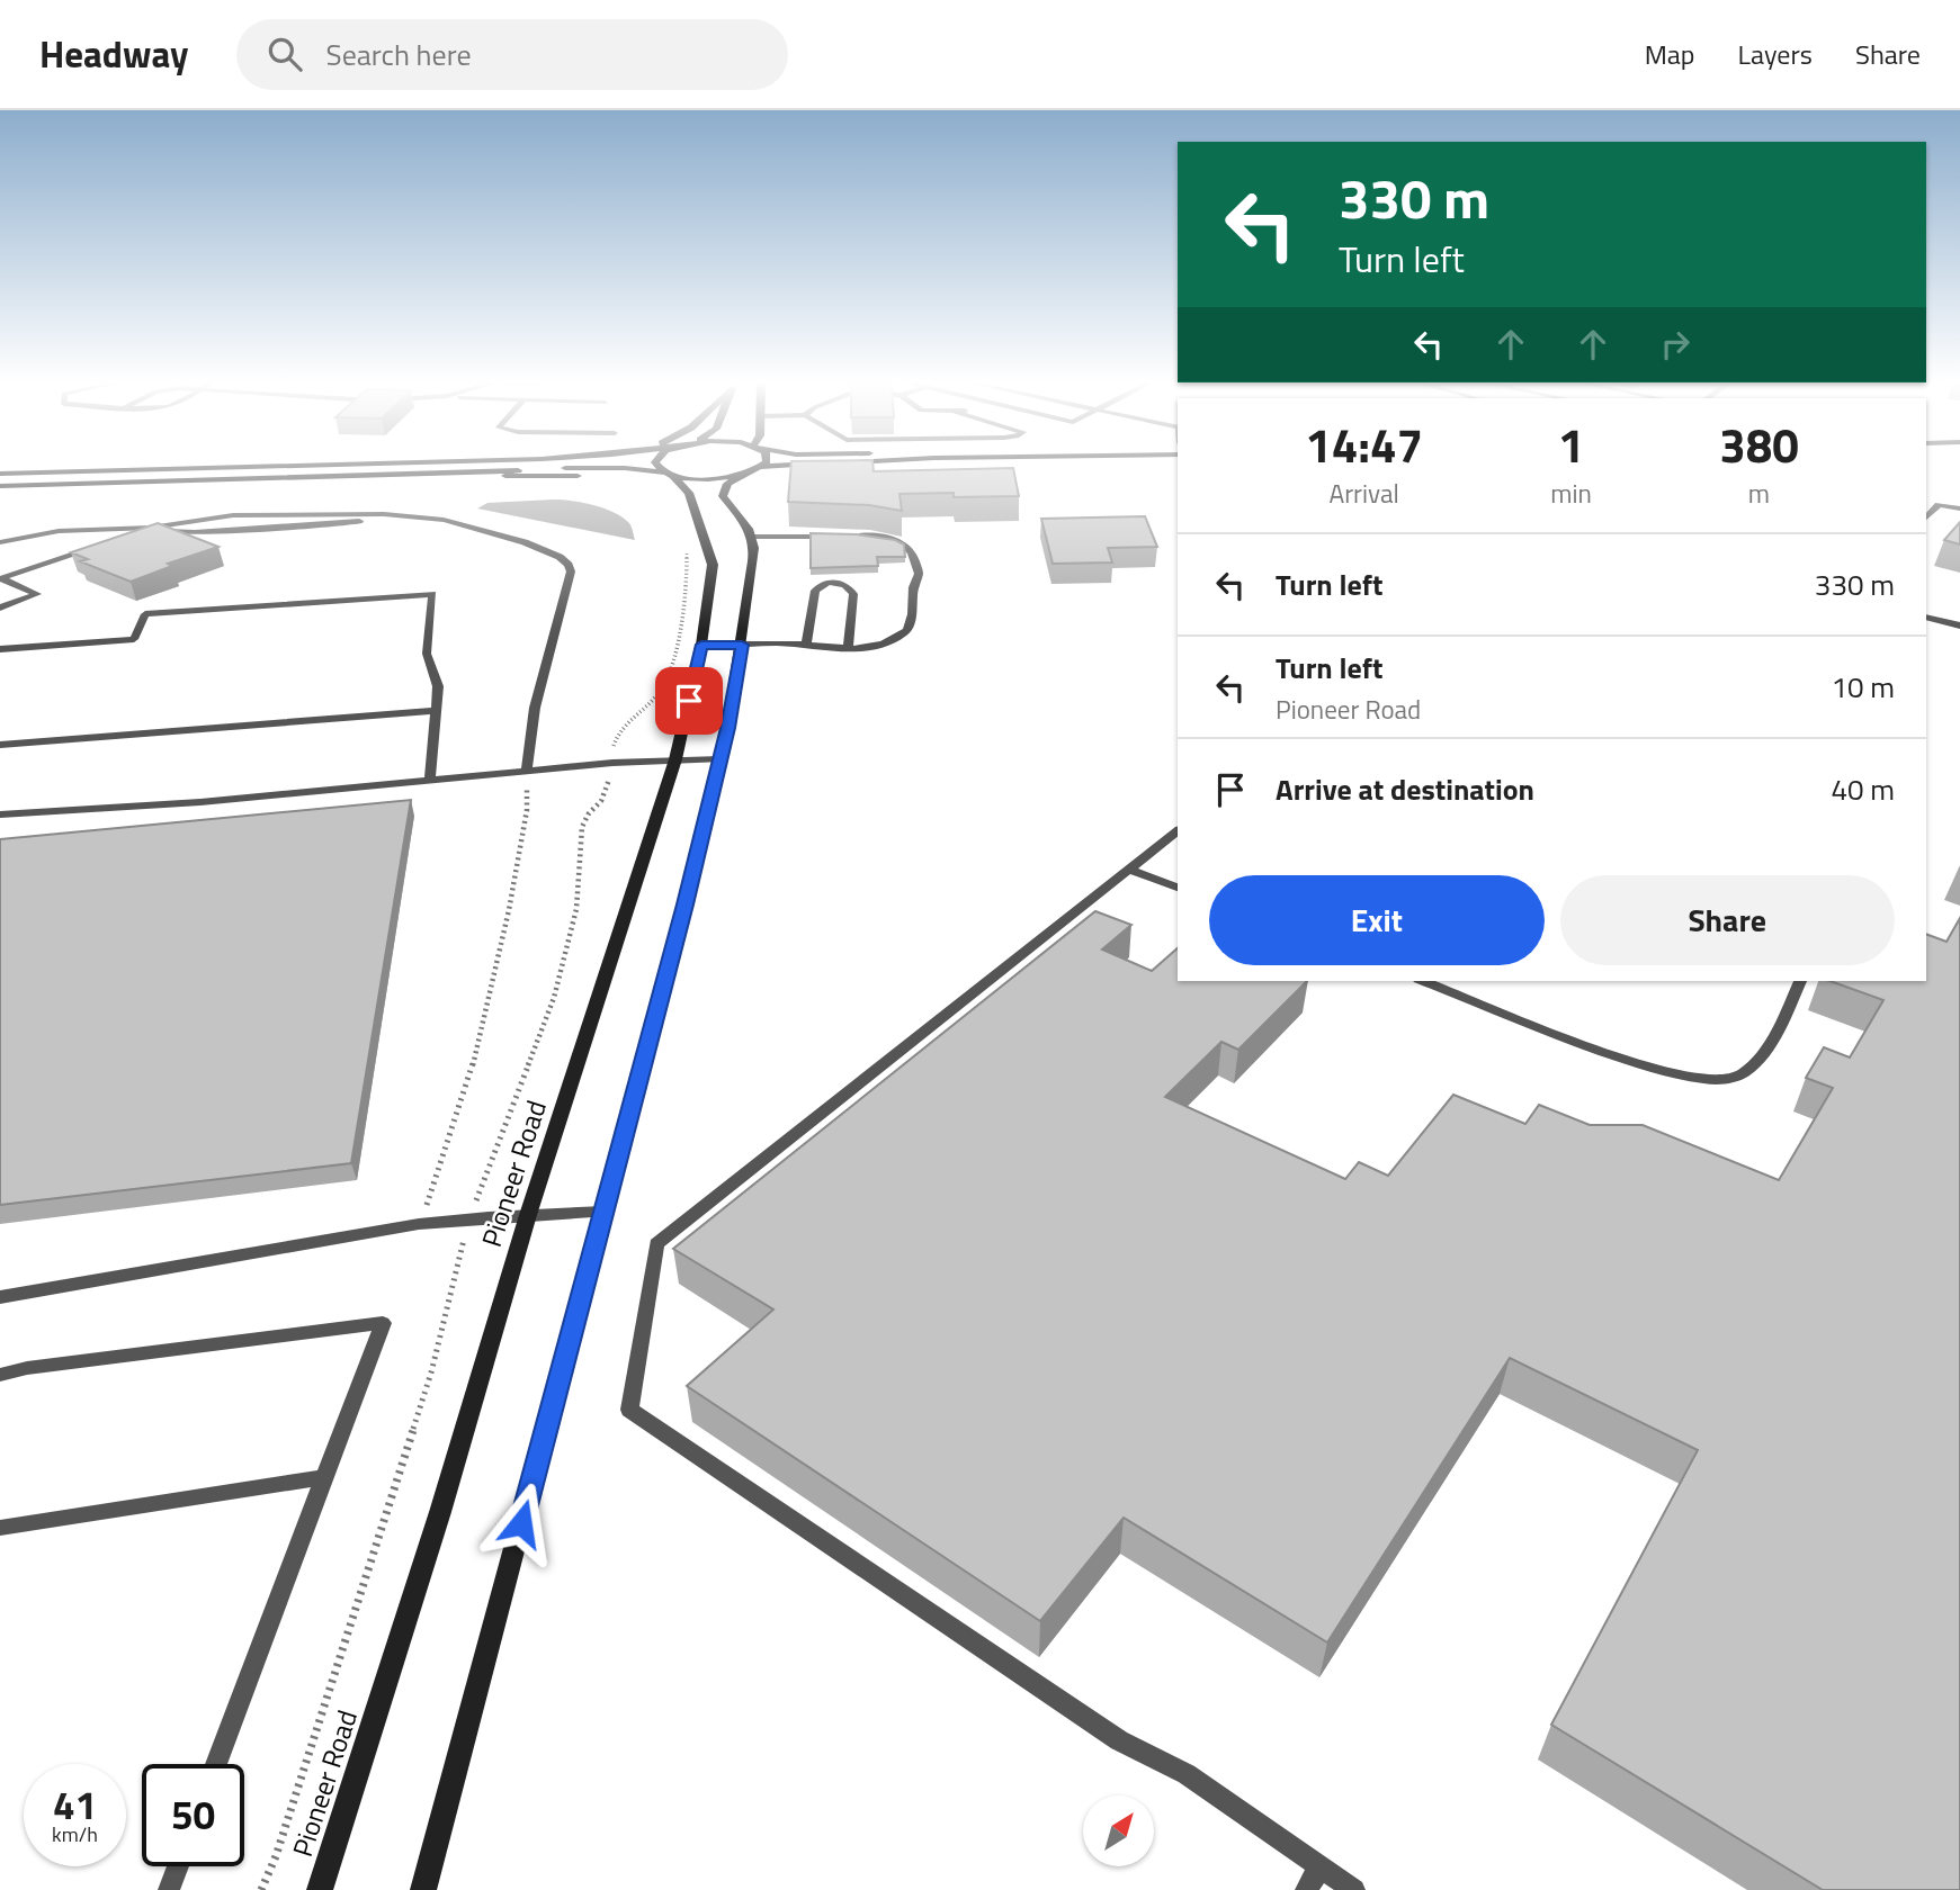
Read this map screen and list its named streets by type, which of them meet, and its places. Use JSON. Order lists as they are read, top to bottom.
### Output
{
  "streets": {
    "main road": ["Pioneer Road"]
  },
  "north": "top right",
  "page": {
    "header": "Headway",
    "search": "Search here",
    "nav": ["Map", "Layers", "Share"],
    "turn": ["330 m", "Turn left"],
    "eta": [
      "14:47",
      "Arrival",
      "1",
      "min",
      "380",
      "m"
    ],
    "list": [
      {
        "name": "Turn left",
        "value": "330 m"
      },
      {
        "name": "Turn left",
        "note": "Pioneer Road",
        "value": "10 m"
      },
      {
        "name": "Arrive at destination",
        "value": "40 m"
      }
    ],
    "buttons": ["Exit", "Share"],
    "speed": "41 km/h",
    "limit": "50"
  }
}
